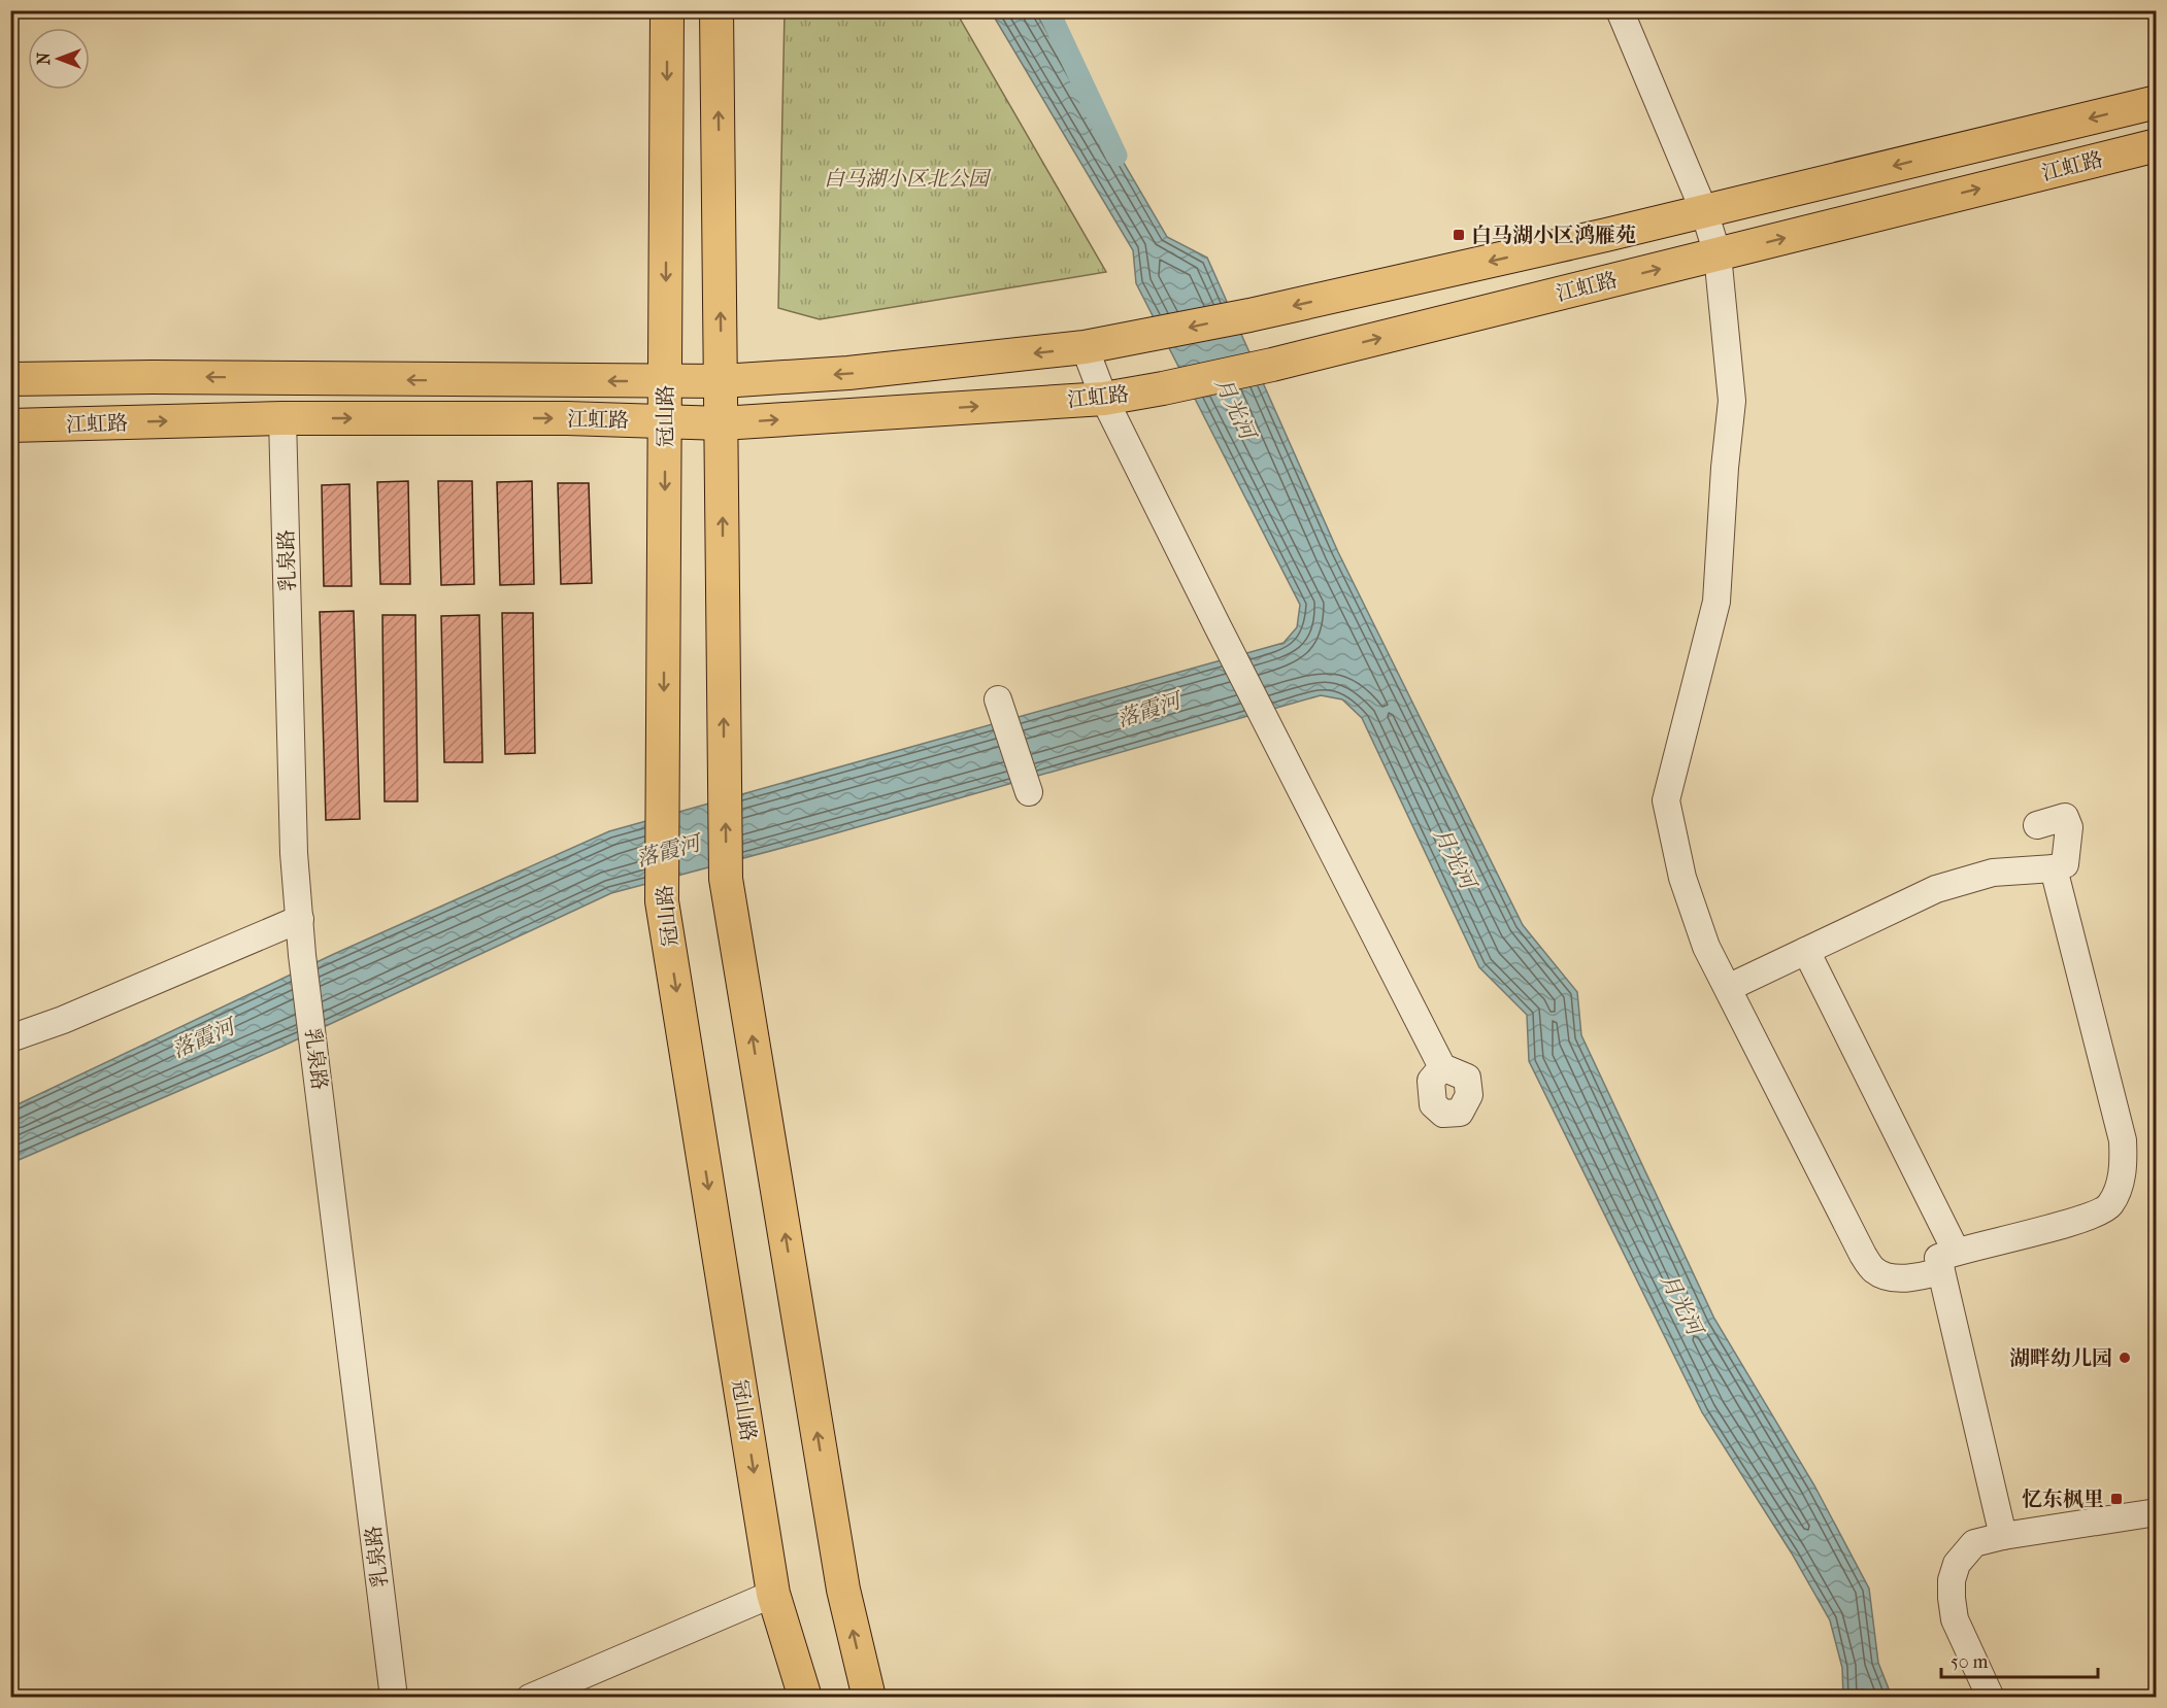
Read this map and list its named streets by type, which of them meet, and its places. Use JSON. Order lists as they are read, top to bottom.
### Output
{
  "streets": {
    "main road": ["江虹路", "冠山路"],
    "street": ["乳泉路"]
  },
  "crossings": [
    ["江虹路", "冠山路"],
    ["江虹路", "乳泉路"]
  ],
  "water": ["月光河", "落霞河"],
  "parks": ["白马湖小区北公园"],
  "places": {
    "transit": ["白马湖小区鸿雁苑", "忆东枫里"],
    "other": ["湖畔幼儿园"]
  },
  "scale_bar": "50 m",
  "north": "left"
}
